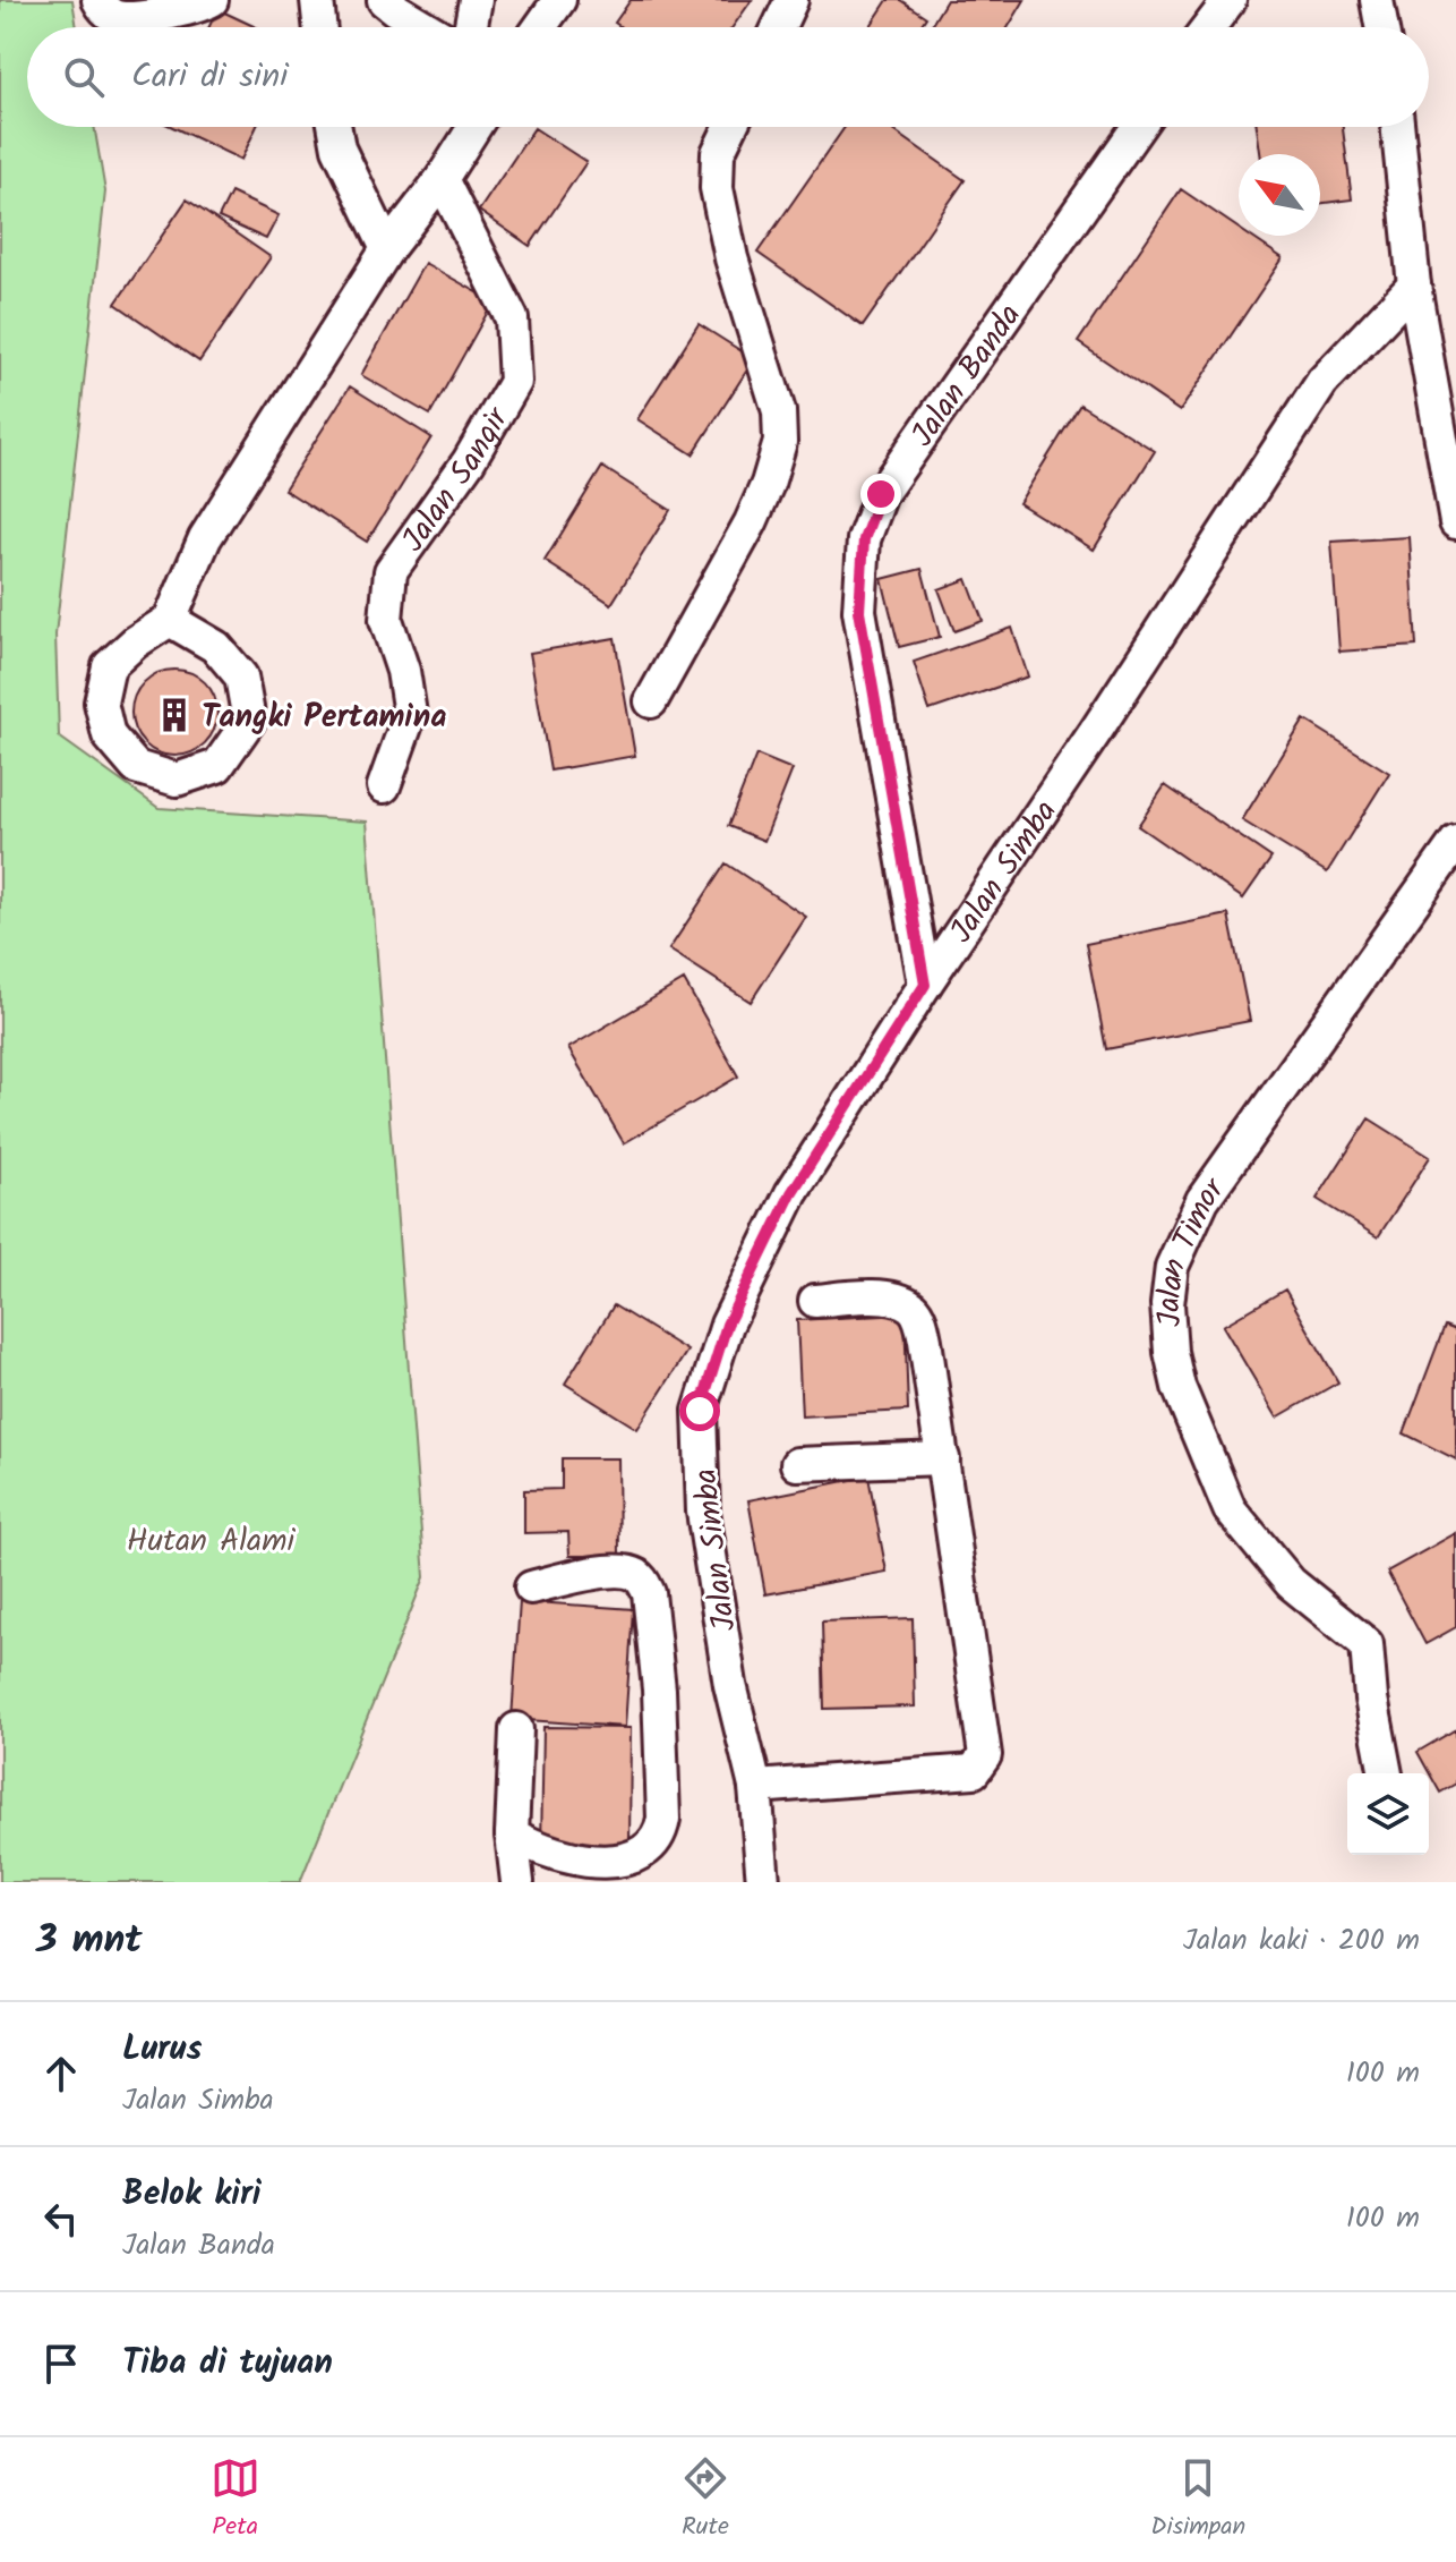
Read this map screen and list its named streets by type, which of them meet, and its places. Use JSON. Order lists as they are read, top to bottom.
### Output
{
  "streets": {
    "street": [
      "Jalan Banda",
      "Jalan Sangir",
      "Jalan Simba",
      "Jalan Timor"
    ]
  },
  "crossings": [
    ["Jalan Banda", "Jalan Simba"]
  ],
  "parks": ["Hutan Alami"],
  "places": {
    "building": ["Tangki Pertamina"]
  },
  "north": "top left",
  "page": {
    "search": "Cari di sini",
    "heading": ["3 mnt", "Jalan kaki · 200 m"],
    "list": [
      ["Lurus", "Jalan Simba", "100 m"],
      ["Belok kiri", "Jalan Banda", "100 m"],
      "Tiba di tujuan"
    ],
    "nav": ["Peta", "Rute", "Disimpan"]
  }
}
